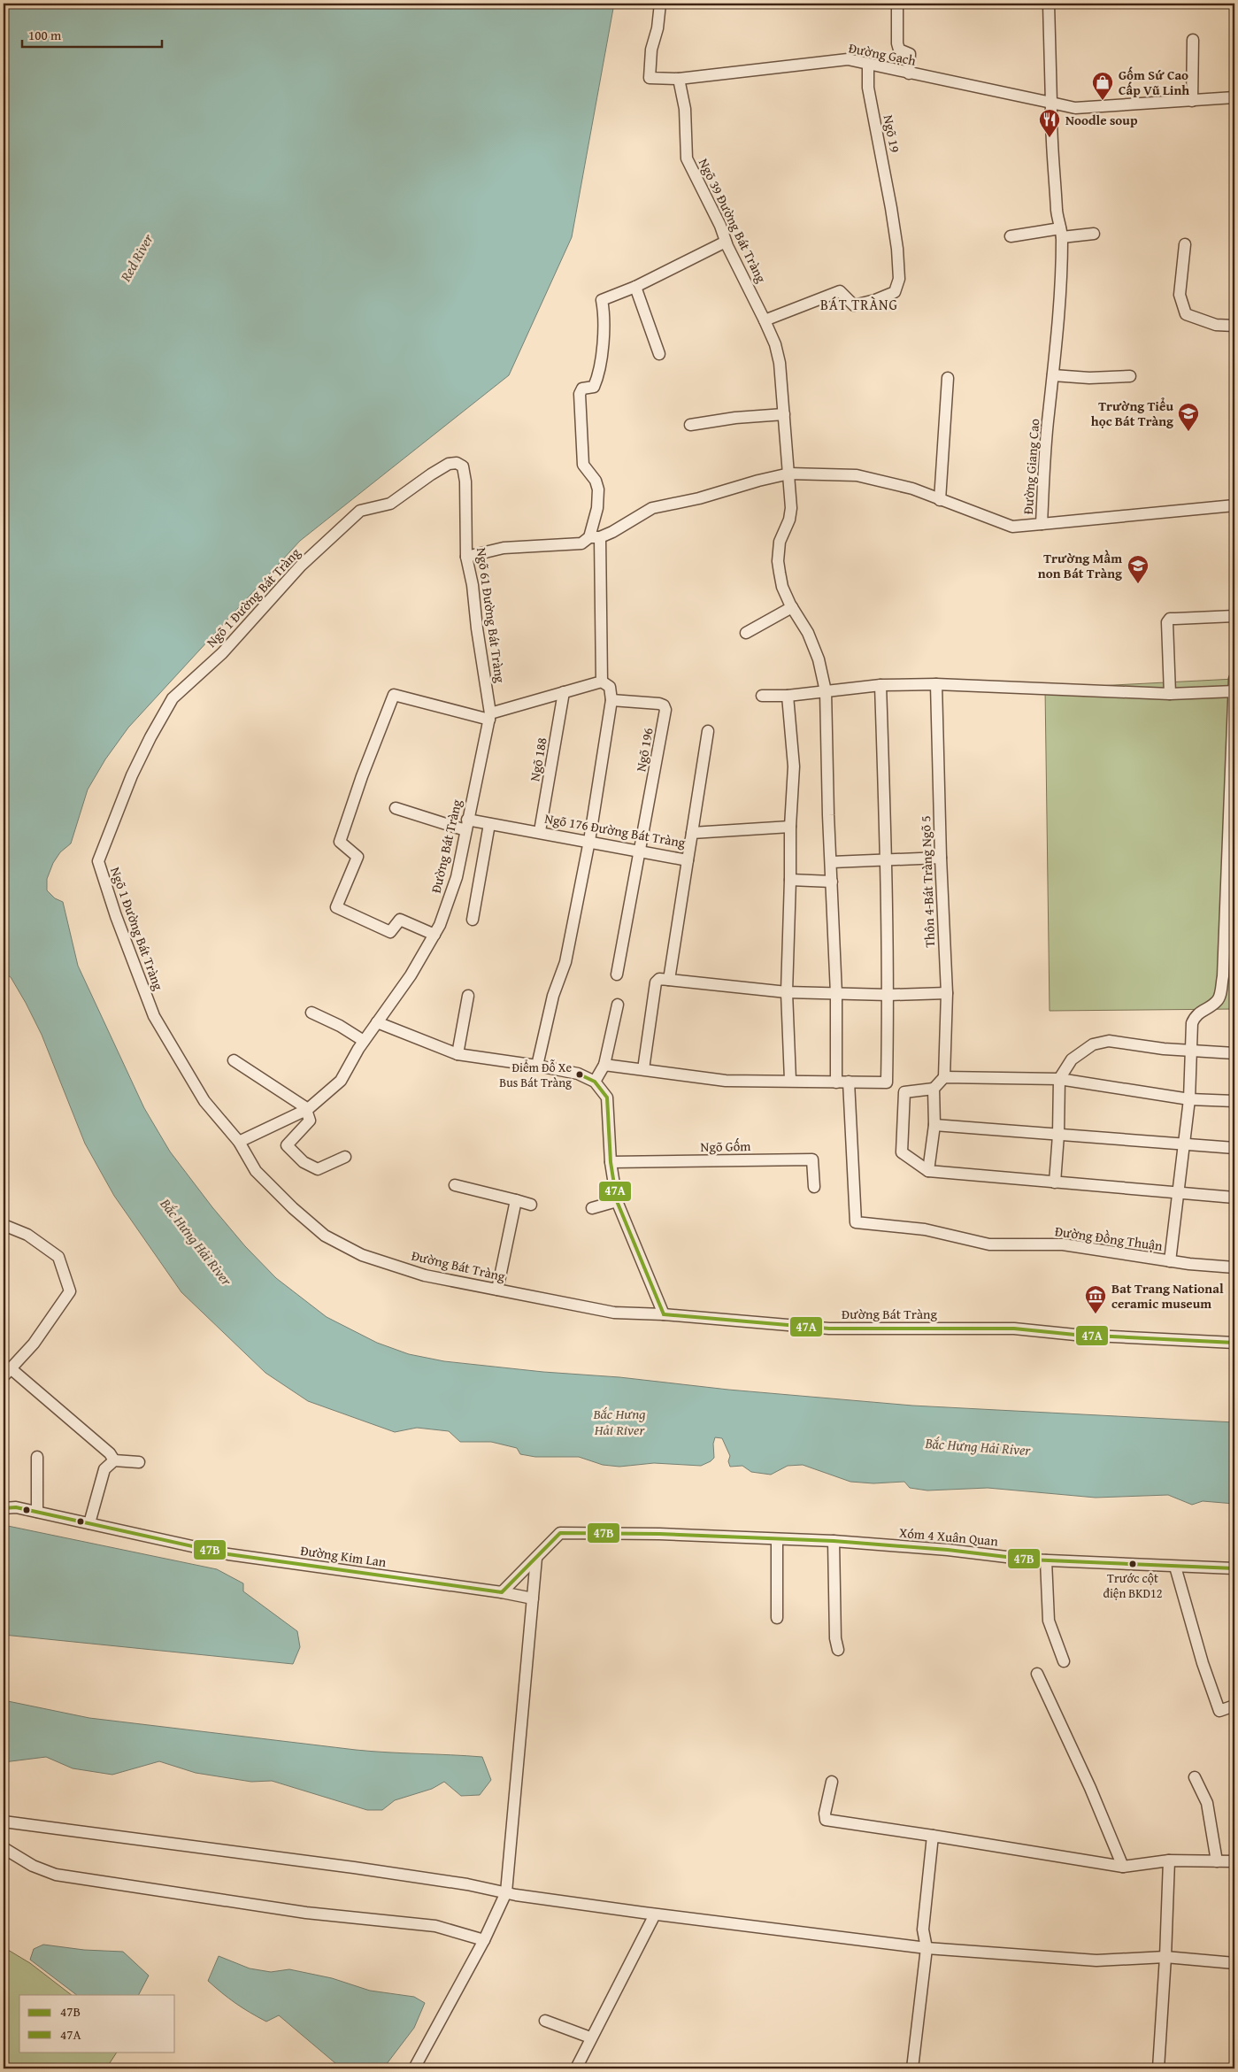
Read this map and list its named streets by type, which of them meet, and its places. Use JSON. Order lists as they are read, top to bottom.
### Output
{
  "streets": {
    "street": [
      "Đường Gạch",
      "Ngõ 19",
      "Ngõ 39 Đường Bát Tràng",
      "Đường Giang Cao",
      "Ngõ 1 Đường Bát Tràng",
      "Ngõ 61 Đường Bát Tràng",
      "Ngõ 196",
      "Ngõ 188",
      "Ngõ 176 Đường Bát Tràng",
      "Đường Bát Tràng",
      "Thôn 4-Bát Tràng Ngõ 5",
      "Ngõ Gốm",
      "Đường Đồng Thuận",
      "Xóm 4 Xuân Quan",
      "Đường Kim Lan"
    ]
  },
  "crossings": [
    ["Đường Gạch", "Ngõ 19"],
    ["Đường Gạch", "Ngõ 39 Đường Bát Tràng"],
    ["Đường Gạch", "Đường Giang Cao"],
    ["Ngõ 19", "Ngõ 39 Đường Bát Tràng"],
    ["Ngõ 39 Đường Bát Tràng", "Đường Giang Cao"],
    ["Đường Giang Cao", "Ngõ 61 Đường Bát Tràng"],
    ["Ngõ 1 Đường Bát Tràng", "Ngõ 61 Đường Bát Tràng"],
    ["Ngõ 1 Đường Bát Tràng", "Đường Bát Tràng"],
    ["Ngõ 61 Đường Bát Tràng", "Đường Bát Tràng"],
    ["Ngõ 196", "Ngõ 176 Đường Bát Tràng"],
    ["Ngõ 188", "Ngõ 176 Đường Bát Tràng"],
    ["Ngõ 176 Đường Bát Tràng", "Đường Bát Tràng"]
  ],
  "districts": ["BÁT TRÀNG"],
  "water": ["Red River", "Bắc Hưng Hải River"],
  "places": {
    "shop": ["Gốm Sứ Cao Cấp Vũ Linh"],
    "restaurant": ["Noodle soup"],
    "school or university": ["Trường Tiểu học Bát Tràng", "Trường Mầm non Bát Tràng"],
    "other": ["Điểm Đỗ Xe Bus Bát Tràng", "Trước cột điện BKD12"],
    "museum": ["Bat Trang National ceramic museum"]
  },
  "lines": ["transit line 47A", "transit line 47B"],
  "legend": ["47B", "47A"],
  "scale_bar": "100 m"
}
